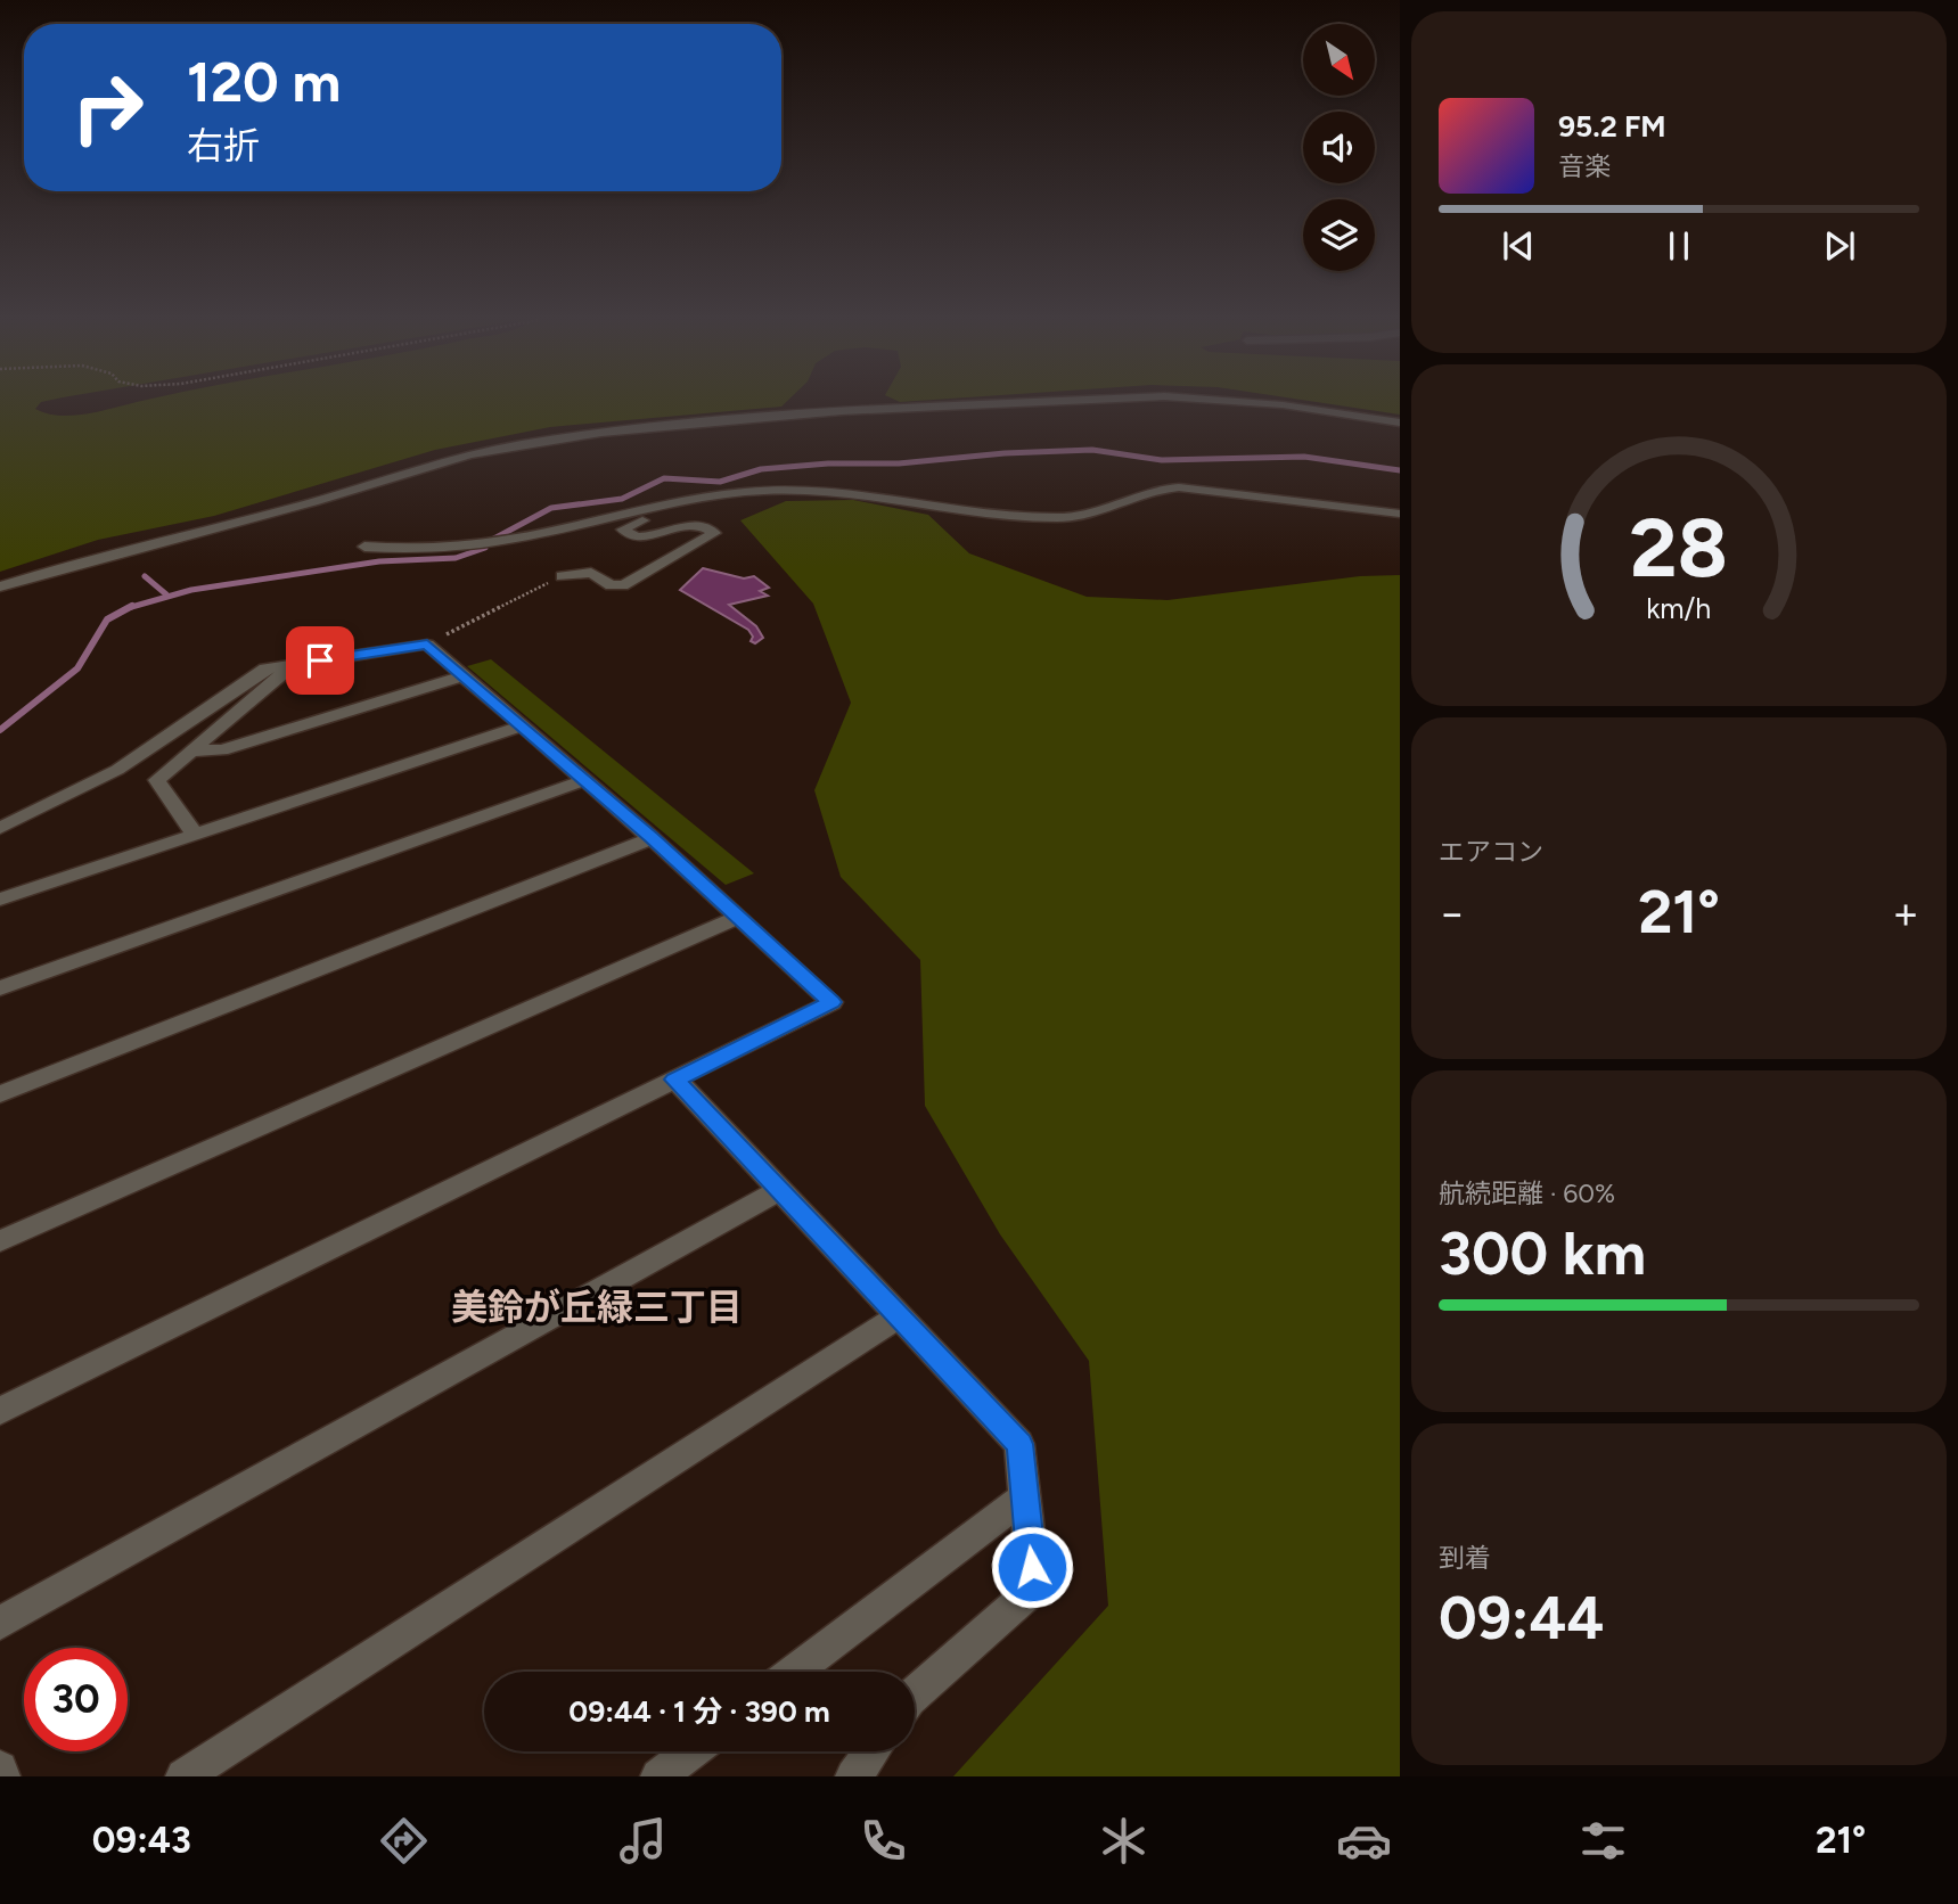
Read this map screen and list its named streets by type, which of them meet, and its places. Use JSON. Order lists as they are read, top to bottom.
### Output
{
  "districts": ["美鈴が丘緑三丁目"],
  "north": "bottom right",
  "page": {
    "turn": ["120 m", "右折"],
    "song": ["95.2 FM", "音楽"],
    "tile": [
      "エアコン",
      ["航続距離 · 60%", "300 km"],
      ["到着", "09:44"]
    ],
    "heat": ["−", "21°", "+"],
    "limit": "30",
    "trip": "09:44 · 1 分 · 390 m",
    "tabs": ["09:43", "21°"],
    "gauge": ["28", "km/h"]
  }
}
